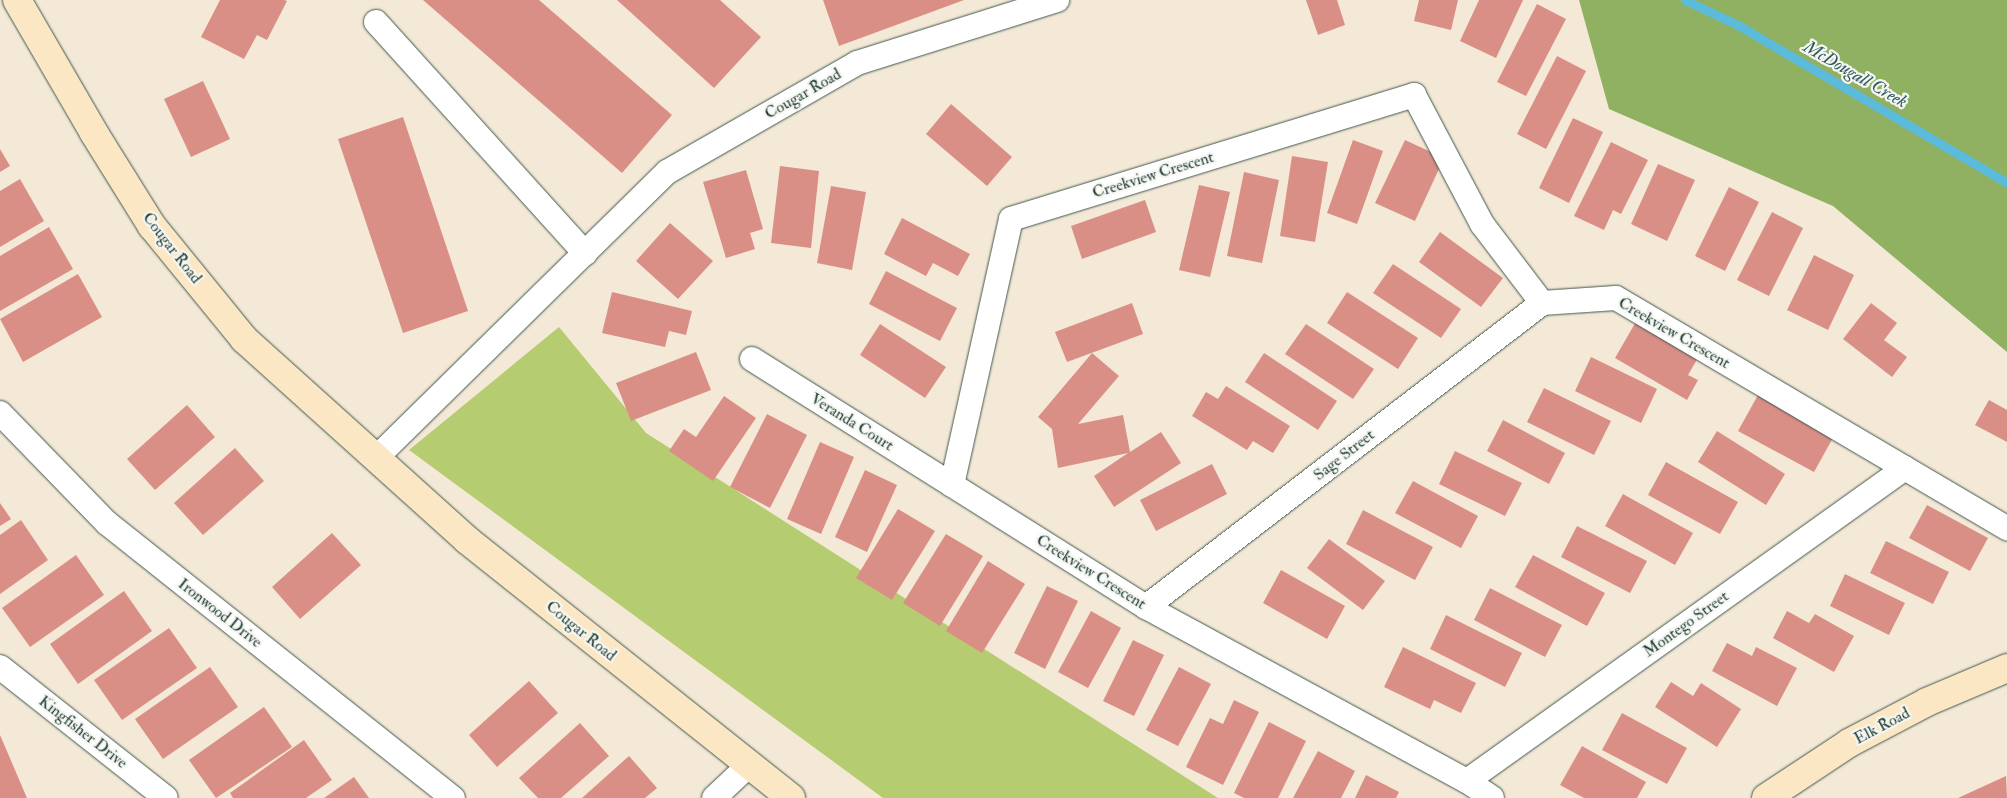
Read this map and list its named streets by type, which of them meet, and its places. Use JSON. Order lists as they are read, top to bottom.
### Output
{
  "streets": {
    "street": [
      "Cougar Road",
      "Creekview Crescent",
      "Veranda Court",
      "Sage Street",
      "Ironwood Drive",
      "Montego Street",
      "Elk Road",
      "Kingfisher Drive"
    ]
  },
  "crossings": [
    ["Creekview Crescent", "Veranda Court"],
    ["Creekview Crescent", "Sage Street"],
    ["Creekview Crescent", "Montego Street"]
  ],
  "water": ["McDougall Creek"]
}
